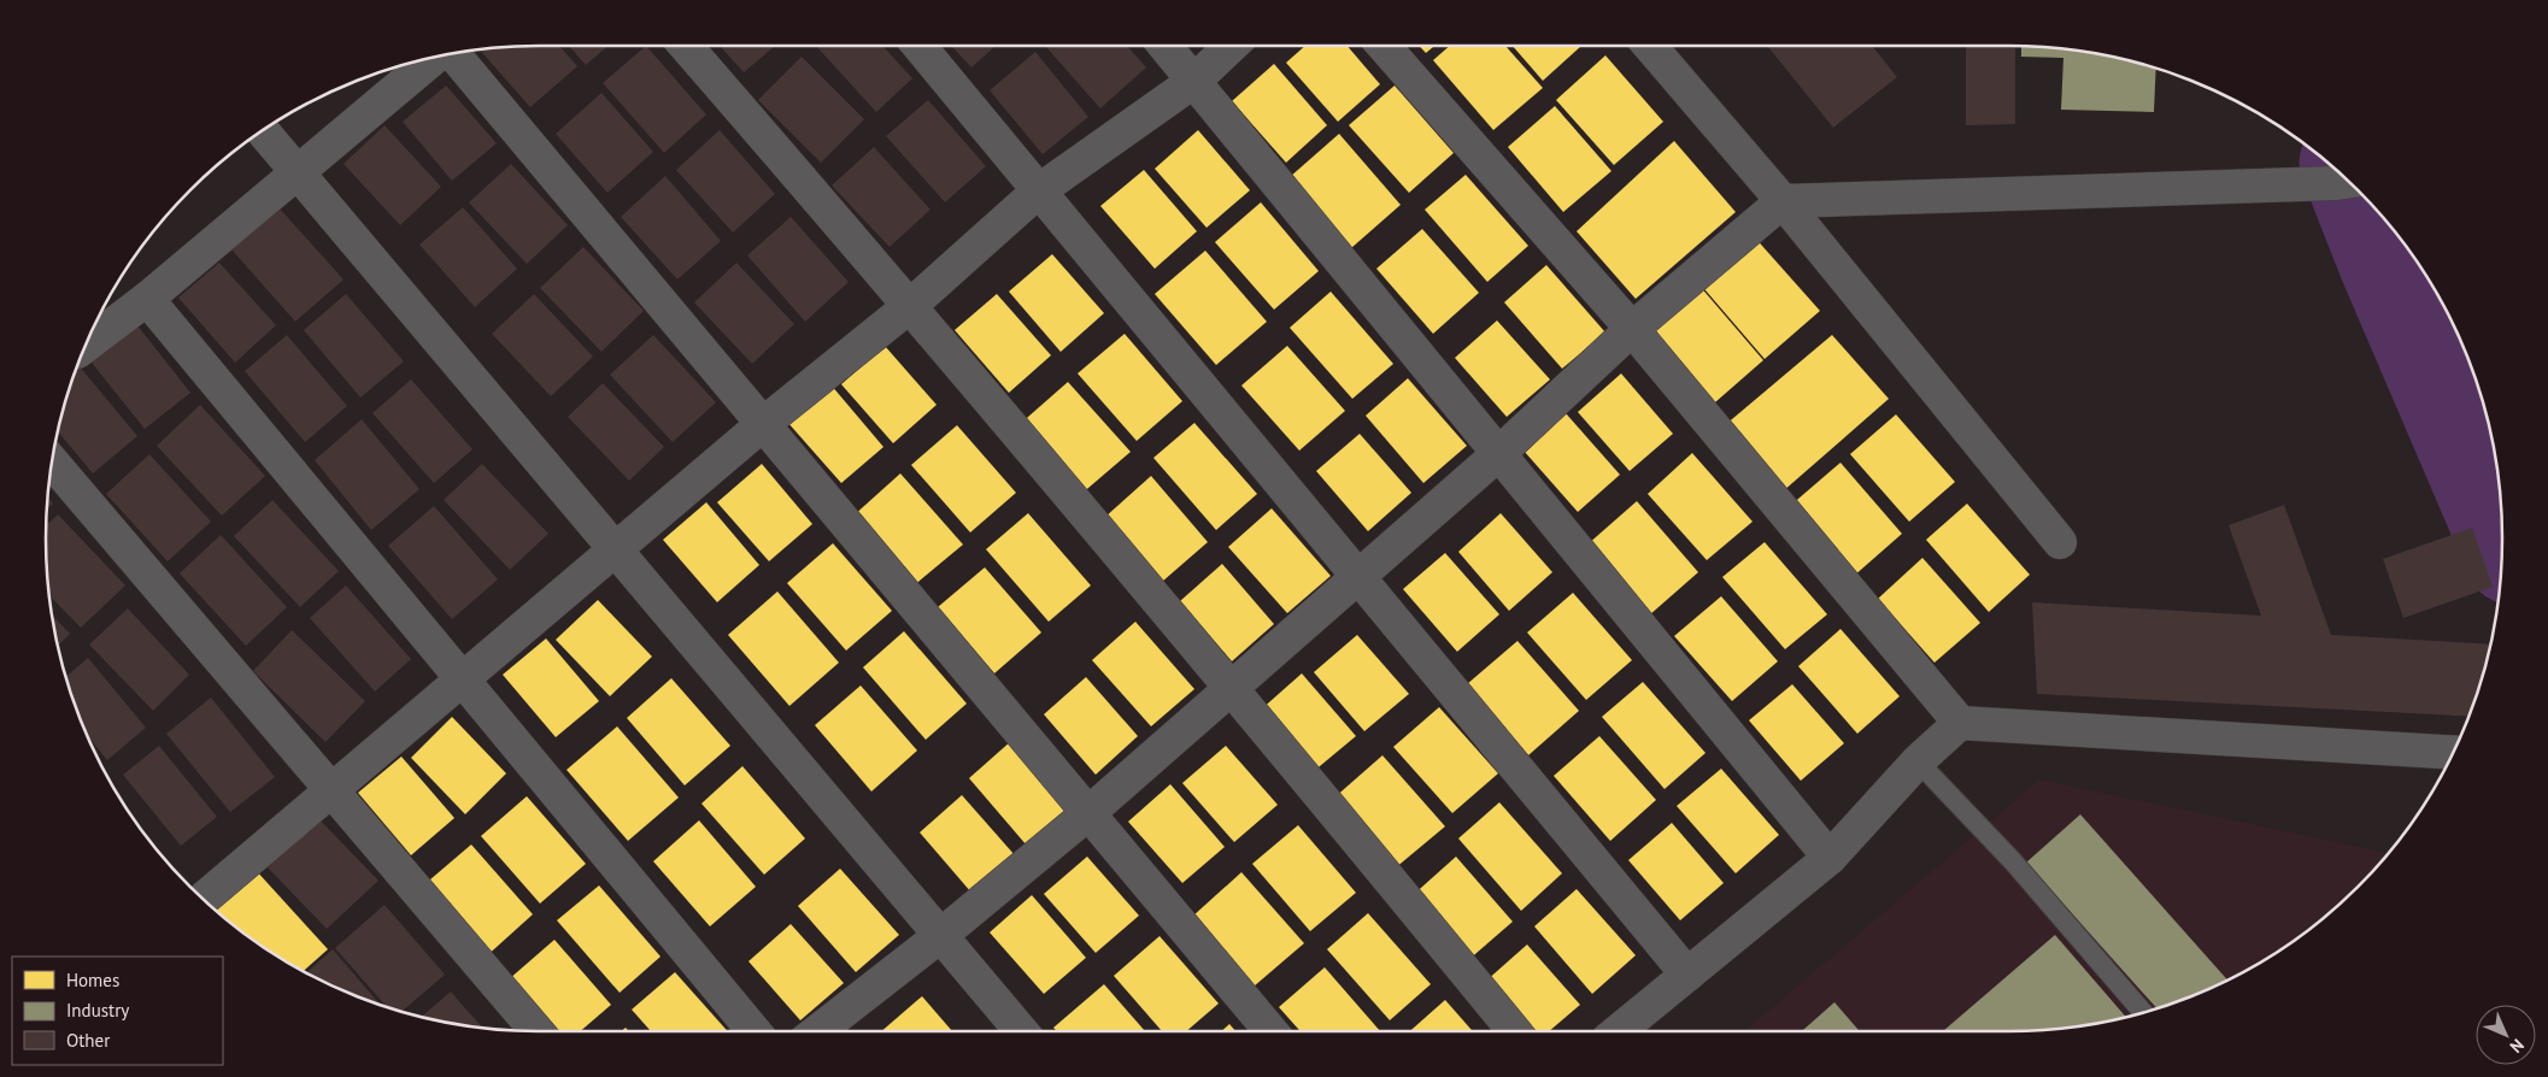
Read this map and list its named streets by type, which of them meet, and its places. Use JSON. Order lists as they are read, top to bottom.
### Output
{
  "legend": ["Homes", "Industry", "Other"],
  "north": "bottom right"
}
